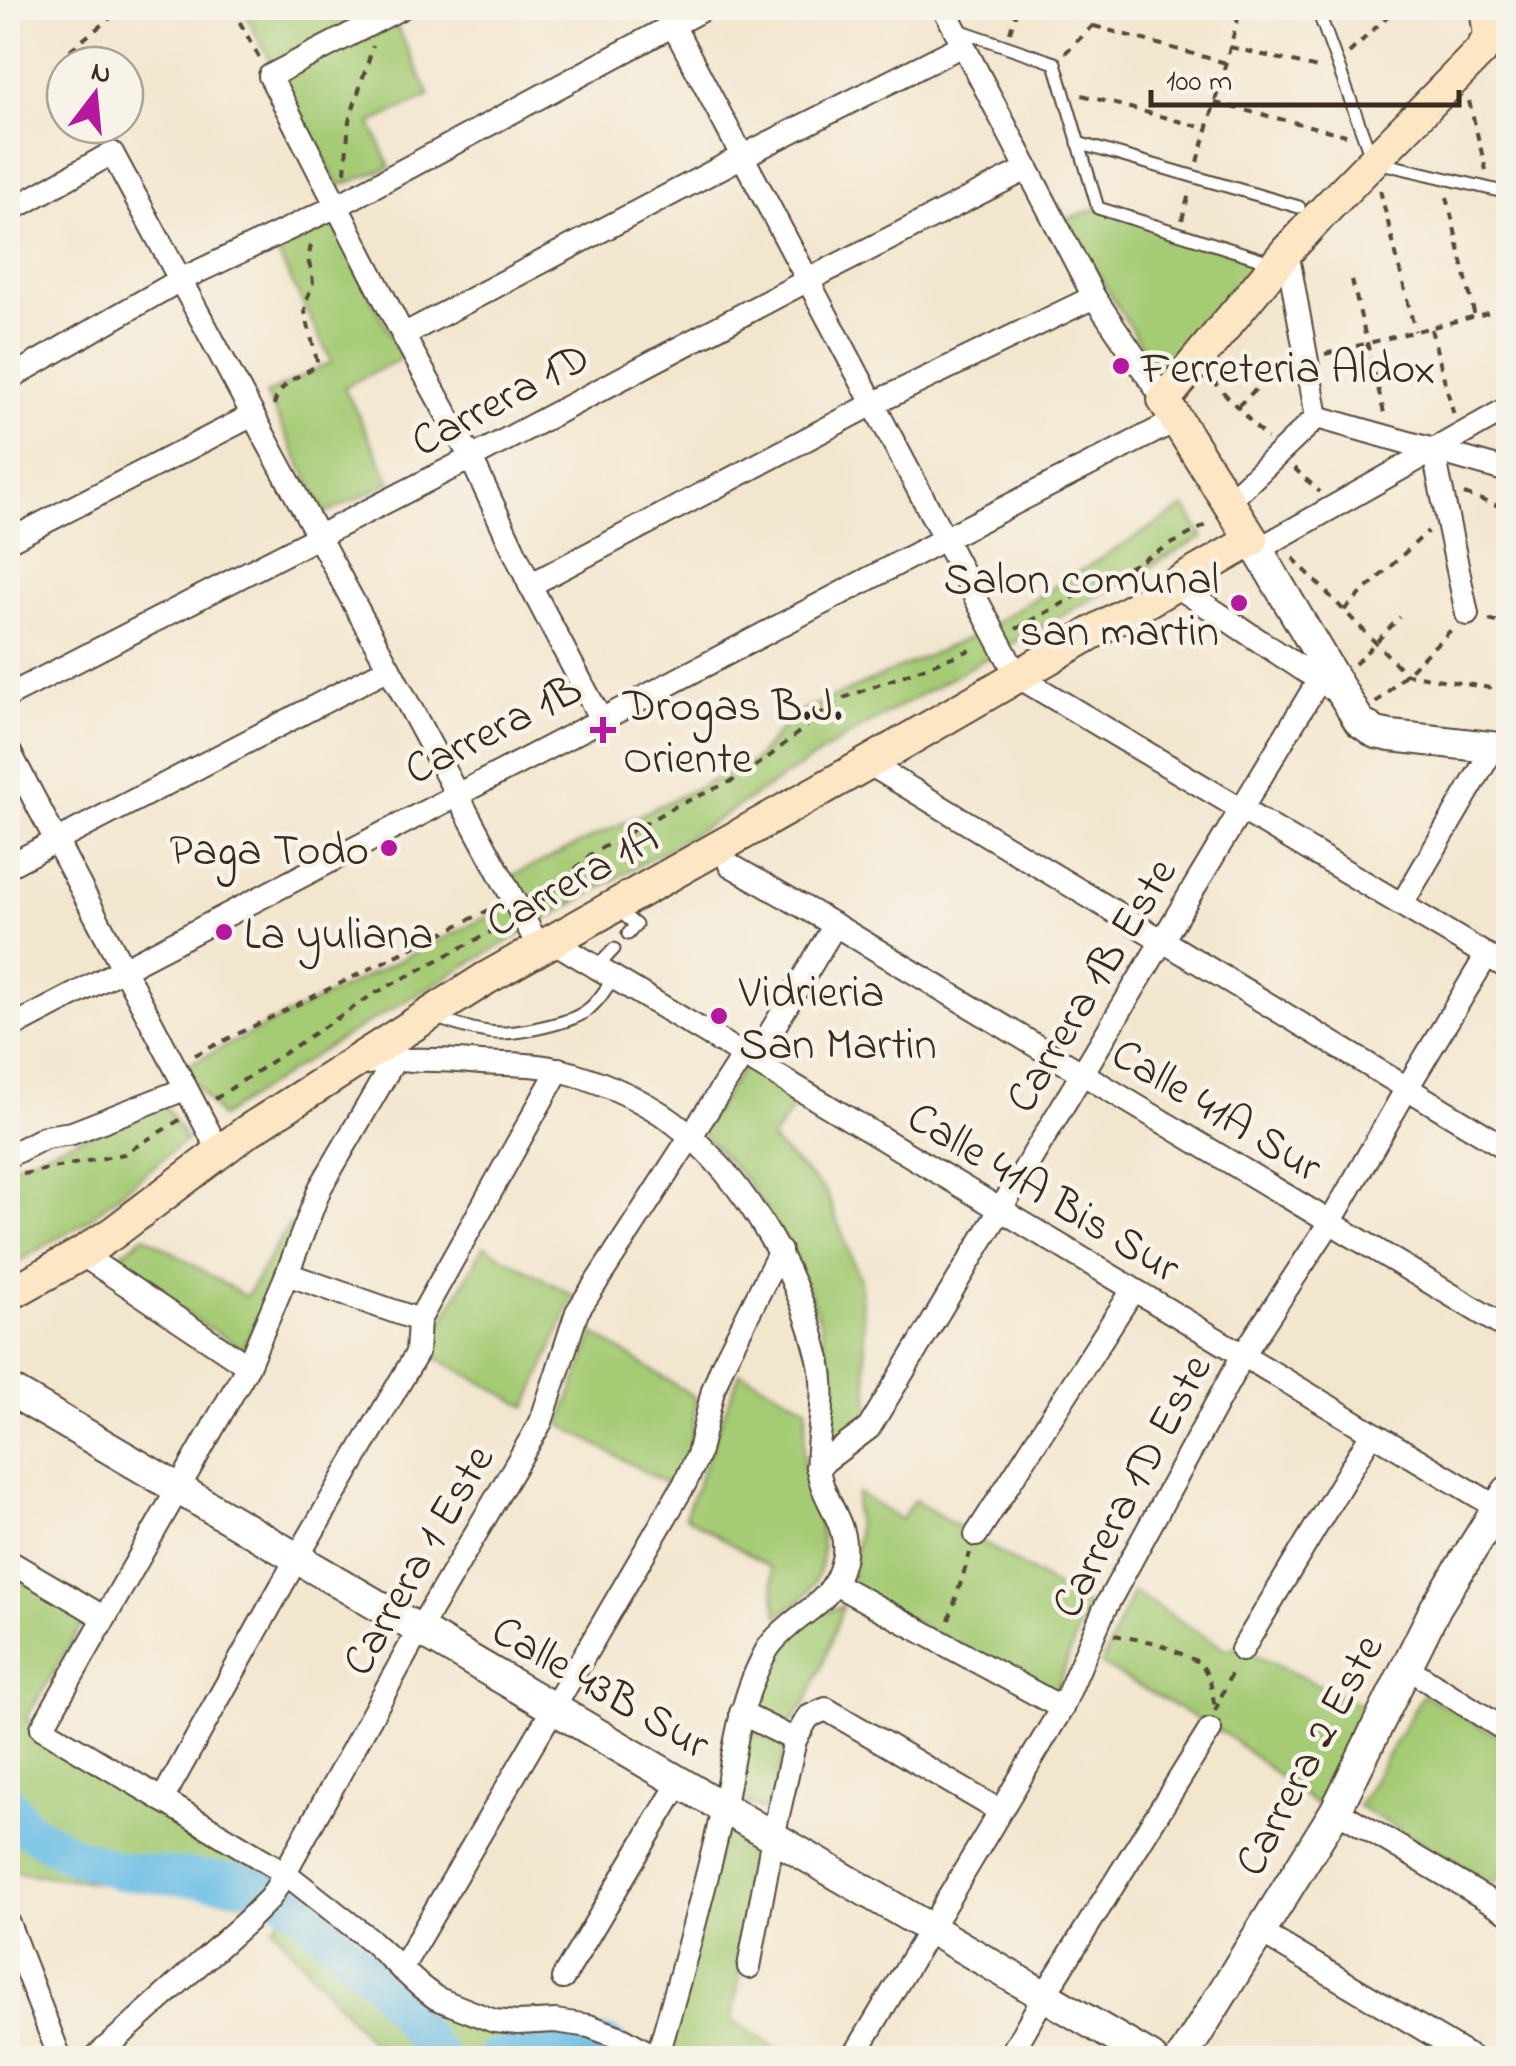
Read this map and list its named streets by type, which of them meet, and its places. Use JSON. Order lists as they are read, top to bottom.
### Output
{
  "streets": {
    "main road": ["Carrera 1B", "Carrera 1A"],
    "street": [
      "Carrera 1D",
      "Carrera 1B Este",
      "Calle 41A Sur",
      "Calle 41A Bis Sur",
      "Carrera 1D Este",
      "Carrera 1 Este",
      "Calle 43B Sur",
      "Carrera 2 Este"
    ]
  },
  "crossings": [
    ["Carrera 1A", "Calle 41A Bis Sur"],
    ["Carrera 1B Este", "Calle 41A Sur"],
    ["Carrera 1B Este", "Calle 41A Bis Sur"],
    ["Calle 41A Sur", "Carrera 1D Este"],
    ["Calle 41A Sur", "Carrera 1 Este"],
    ["Calle 41A Bis Sur", "Carrera 1D Este"],
    ["Calle 41A Bis Sur", "Carrera 1 Este"],
    ["Calle 41A Bis Sur", "Carrera 2 Este"],
    ["Carrera 1D Este", "Calle 43B Sur"],
    ["Carrera 1 Este", "Calle 43B Sur"]
  ],
  "places": {
    "other": [
      "Ferreteria Aldox",
      "Salon comunal san martin",
      "Paga Todo",
      "La yuliana",
      "Vidrieria San Martin"
    ],
    "health": ["Drogas B.J. Oriente"]
  },
  "scale_bar": "100 m",
  "north": "top"
}
